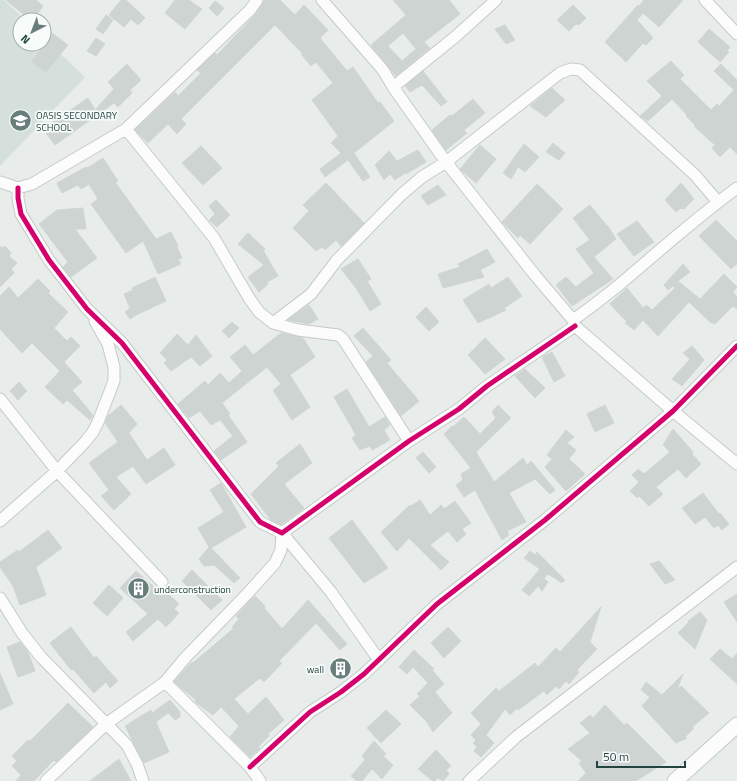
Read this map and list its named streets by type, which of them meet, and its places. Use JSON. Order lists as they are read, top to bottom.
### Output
{
  "places": {
    "school or university": ["OASIS SECONDARY SCHOOL"],
    "building": ["underconstruction", "wall"]
  },
  "scale_bar": "50 m",
  "north": "bottom left"
}
